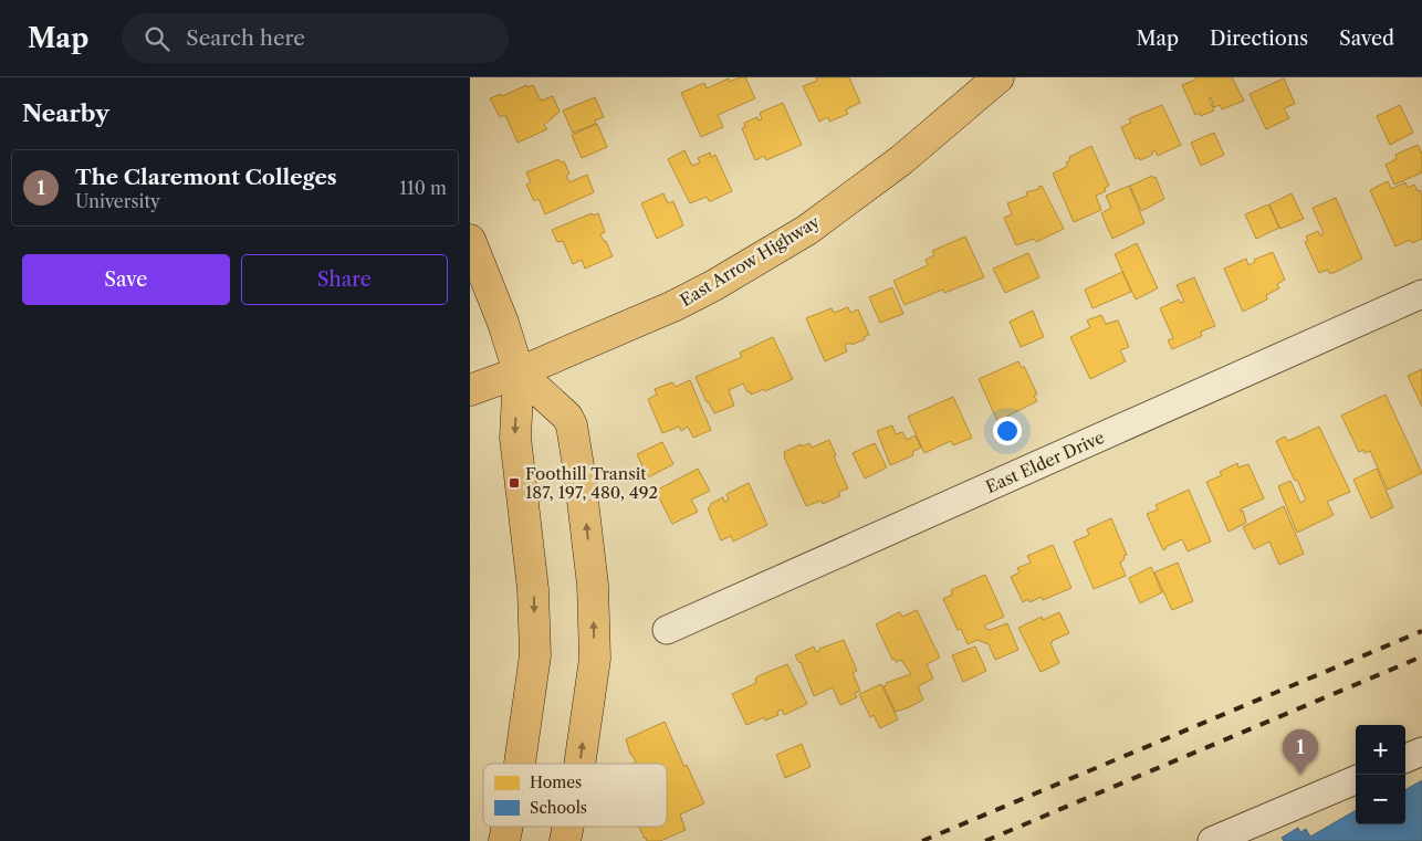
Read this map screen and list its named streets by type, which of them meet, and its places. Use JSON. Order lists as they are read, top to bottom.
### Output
{
  "streets": {
    "main road": ["East Arrow Highway"],
    "street": ["East Elder Drive"]
  },
  "places": {
    "transit": ["Foothill Transit 187, 197, 480, 492"]
  },
  "legend": ["Homes", "Schools"],
  "page": {
    "header": "Map",
    "search": "Search here",
    "nav": ["Map", "Directions", "Saved"],
    "heading": "Nearby",
    "list": [
      {
        "mark": "1",
        "name": "The Claremont Colleges",
        "note": "University",
        "value": "110 m"
      }
    ],
    "buttons": ["Save", "Share"],
    "map_buttons": ["+", "−"],
    "pins": "1"
  }
}
